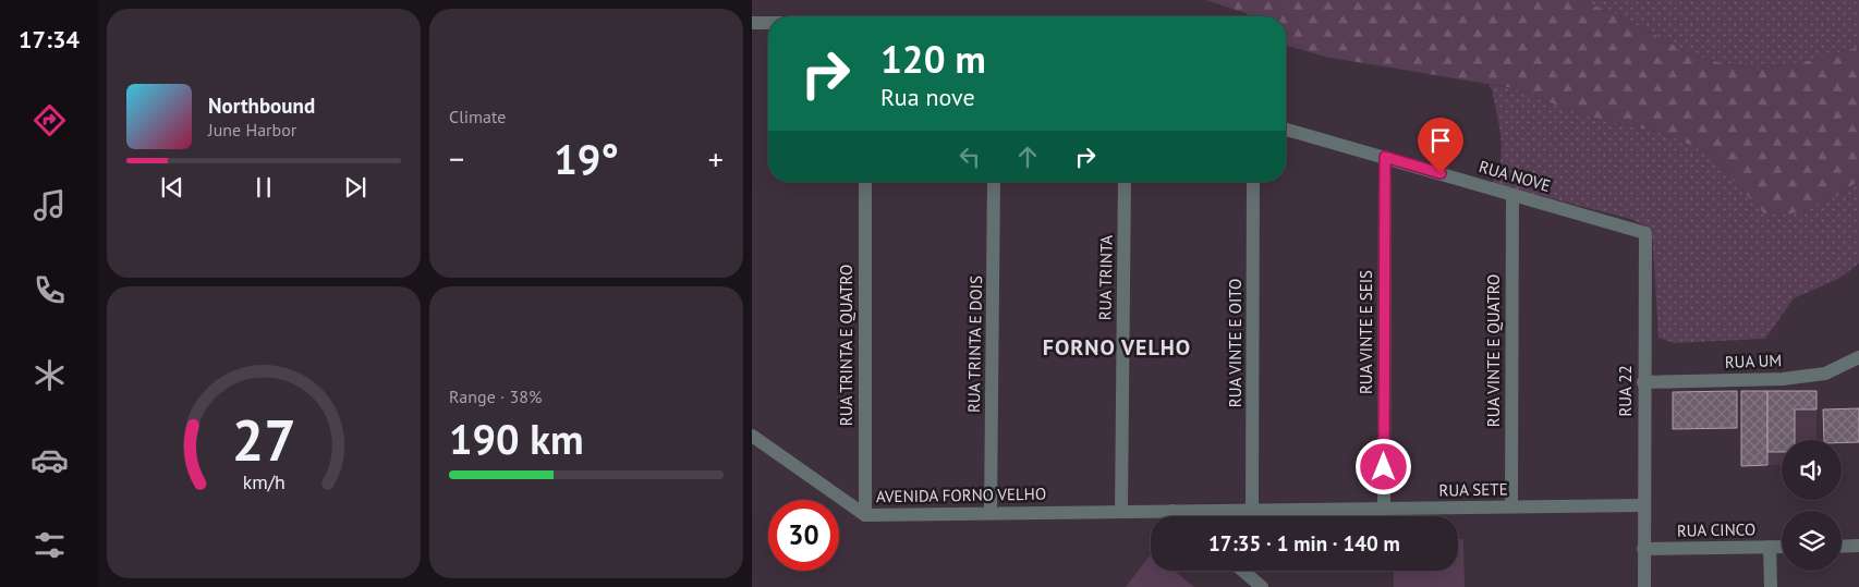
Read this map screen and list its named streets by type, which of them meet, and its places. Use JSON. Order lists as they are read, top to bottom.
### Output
{
  "streets": {
    "street": [
      "RUA NOVE",
      "RUA TRINTA",
      "RUA VINTE E SEIS",
      "RUA VINTE E OITO",
      "RUA TRINTA E DOIS",
      "RUA TRINTA E QUATRO",
      "RUA VINTE E QUATRO",
      "RUA UM",
      "RUA 22",
      "RUA SETE",
      "AVENIDA FORNO VELHO",
      "RUA CINCO"
    ]
  },
  "crossings": [
    ["RUA NOVE", "RUA VINTE E SEIS"],
    ["RUA NOVE", "RUA VINTE E QUATRO"],
    ["RUA NOVE", "RUA 22"],
    ["RUA TRINTA", "AVENIDA FORNO VELHO"],
    ["RUA VINTE E SEIS", "RUA SETE"],
    ["RUA VINTE E OITO", "RUA SETE"],
    ["RUA TRINTA E DOIS", "AVENIDA FORNO VELHO"],
    ["RUA TRINTA E QUATRO", "AVENIDA FORNO VELHO"],
    ["RUA VINTE E QUATRO", "RUA SETE"],
    ["RUA UM", "RUA 22"],
    ["RUA 22", "RUA SETE"],
    ["RUA 22", "RUA CINCO"],
    ["RUA SETE", "AVENIDA FORNO VELHO"]
  ],
  "districts": ["FORNO VELHO"],
  "page": {
    "tabs": "17:34",
    "tile": [
      "Climate",
      ["Range · 38%", "190 km"]
    ],
    "turn": ["120 m", "Rua nove"],
    "song": ["Northbound", "June Harbor"],
    "heat": ["−", "19°", "+"],
    "limit": "30",
    "trip": "17:35 · 1 min · 140 m",
    "gauge": ["27", "km/h"]
  }
}
